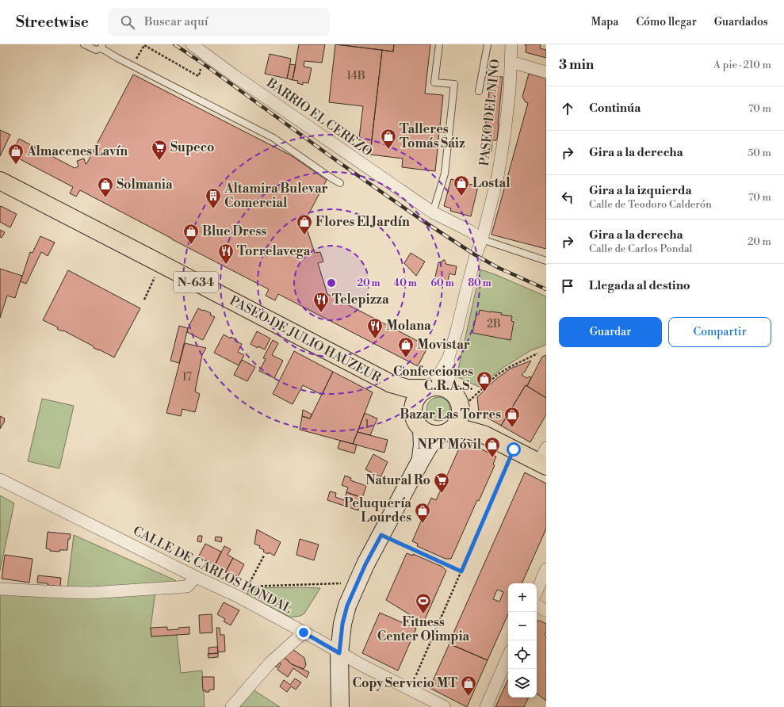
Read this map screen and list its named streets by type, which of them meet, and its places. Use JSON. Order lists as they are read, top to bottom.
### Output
{
  "streets": {
    "highway": ["N-634", "PASEO DE JULIO HAUZEUR"],
    "street": ["PASEO DEL NIÑO", "BARRIO EL CEREZO", "CALLE DE CARLOS PONDAL"]
  },
  "crossings": [
    ["PASEO DEL NIÑO", "BARRIO EL CEREZO"],
    ["PASEO DEL NIÑO", "N-634"],
    ["PASEO DEL NIÑO", "PASEO DE JULIO HAUZEUR"],
    ["N-634", "PASEO DE JULIO HAUZEUR"]
  ],
  "places": {
    "shop": [
      "Talleres Tomás Sáiz",
      "Almacenes Lavín",
      "Lostal",
      "Solmania",
      "Flores El Jardín",
      "Blue Dress",
      "Movistar",
      "Confecciones C.R.A.S.",
      "Bazar Las Torres",
      "NPT Móvil",
      "Peluquería Lourdes",
      "Copy Servicio MT"
    ],
    "supermarket": ["Supeco", "Natural Ro"],
    "building": ["Altamira Bulevar Comercial"],
    "restaurant": ["Torrelavega", "Telepizza", "Molana"],
    "sports": ["Fitness Center Olimpia"]
  },
  "house_numbers": [
    "14B",
    "2B",
    "17",
    "1"
  ],
  "page": {
    "header": "Streetwise",
    "search": "Buscar aquí",
    "nav": ["Mapa", "Cómo llegar", "Guardados"],
    "heading": ["3 min", "A pie · 210 m"],
    "list": [
      ["Continúa", "70 m"],
      ["Gira a la derecha", "50 m"],
      ["Gira a la izquierda", "Calle de Teodoro Calderón", "70 m"],
      ["Gira a la derecha", "Calle de Carlos Pondal", "20 m"],
      "Llegada al destino"
    ],
    "buttons": ["Guardar", "Compartir"],
    "map_buttons": ["+", "−"]
  },
  "rings": [
    "20 m",
    "40 m",
    "60 m",
    "80 m"
  ]
}
